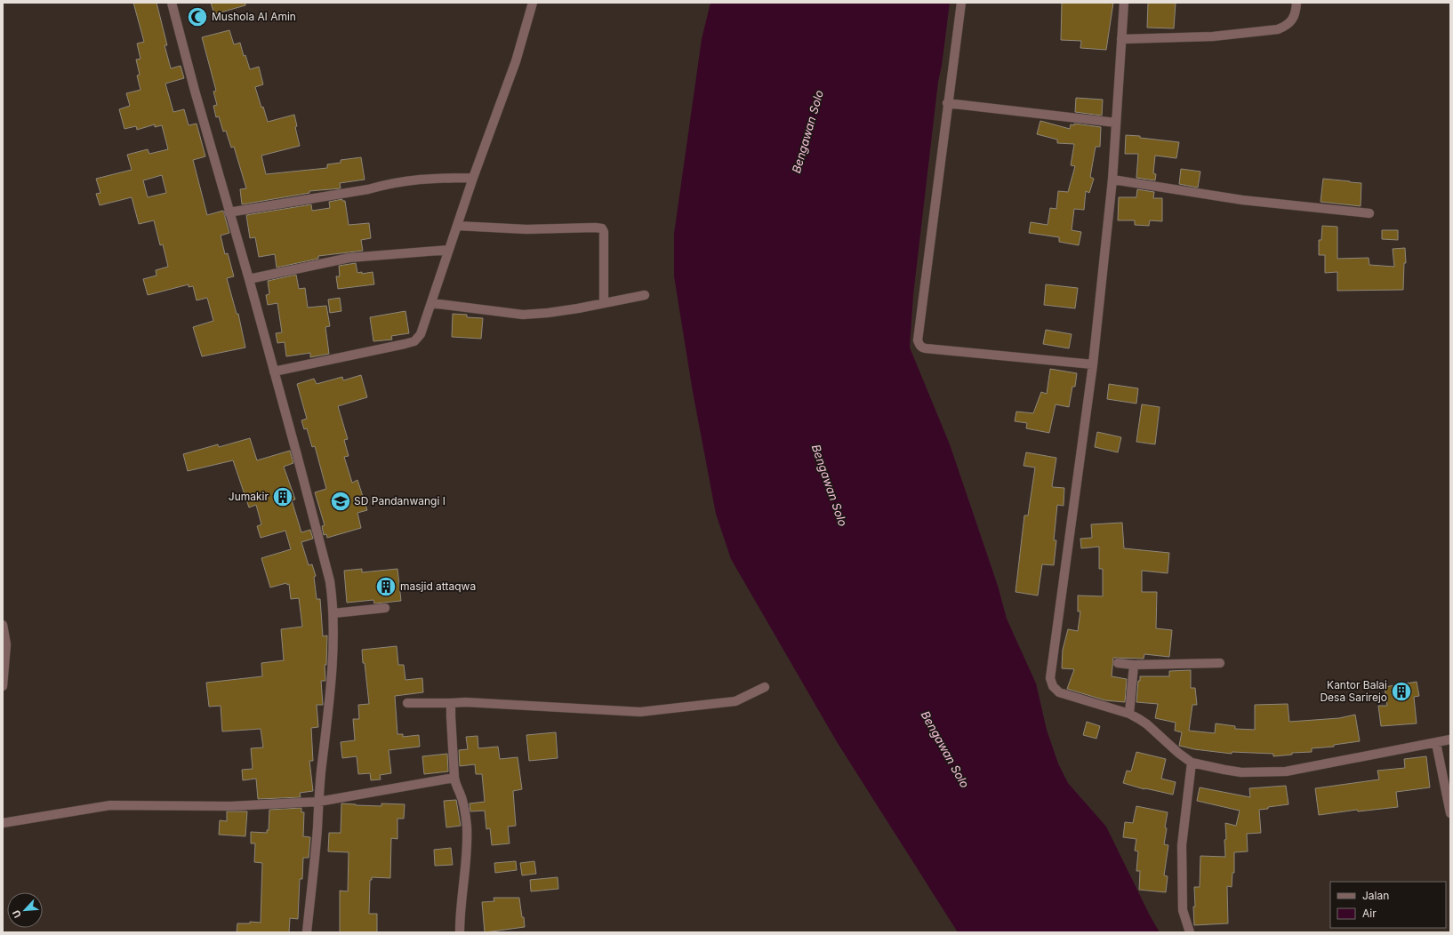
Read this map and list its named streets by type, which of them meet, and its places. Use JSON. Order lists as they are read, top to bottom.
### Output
{
  "water": ["Bengawan Solo"],
  "places": {
    "mosque": ["Mushola Al Amin"],
    "building": ["Jumakir", "masjid attaqwa", "Kantor Balai Desa Sarirejo"],
    "school or university": ["SD Pandanwangi I"]
  },
  "legend": ["Jalan", "Air"],
  "north": "bottom left"
}
